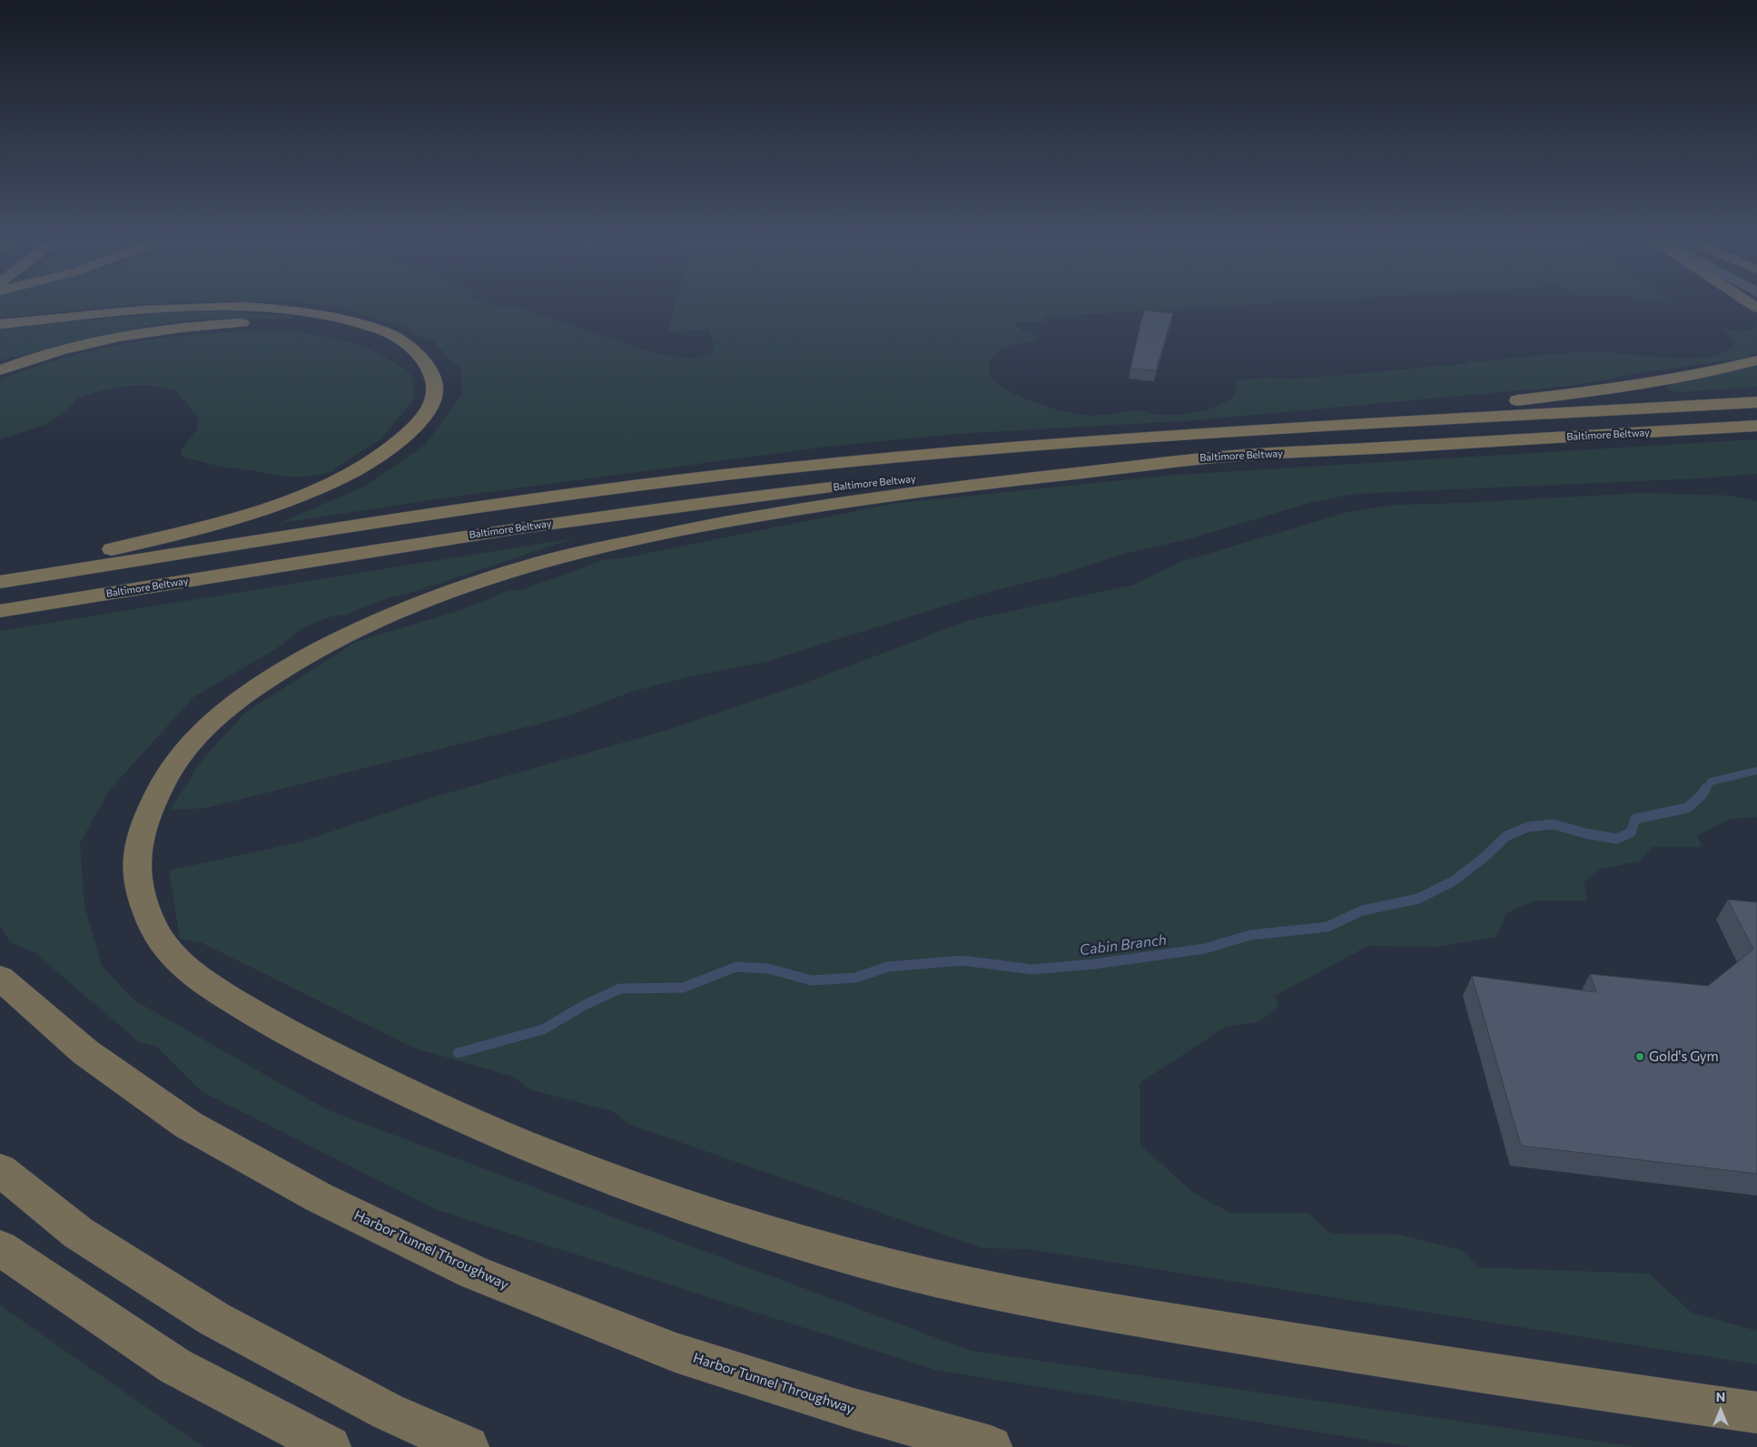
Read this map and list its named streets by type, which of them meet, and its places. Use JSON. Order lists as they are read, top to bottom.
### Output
{
  "streets": {
    "highway": ["Baltimore Beltway", "Harbor Tunnel Throughway"]
  },
  "water": ["Cabin Branch"],
  "places": ["Gold's Gym"],
  "north": "top"
}
